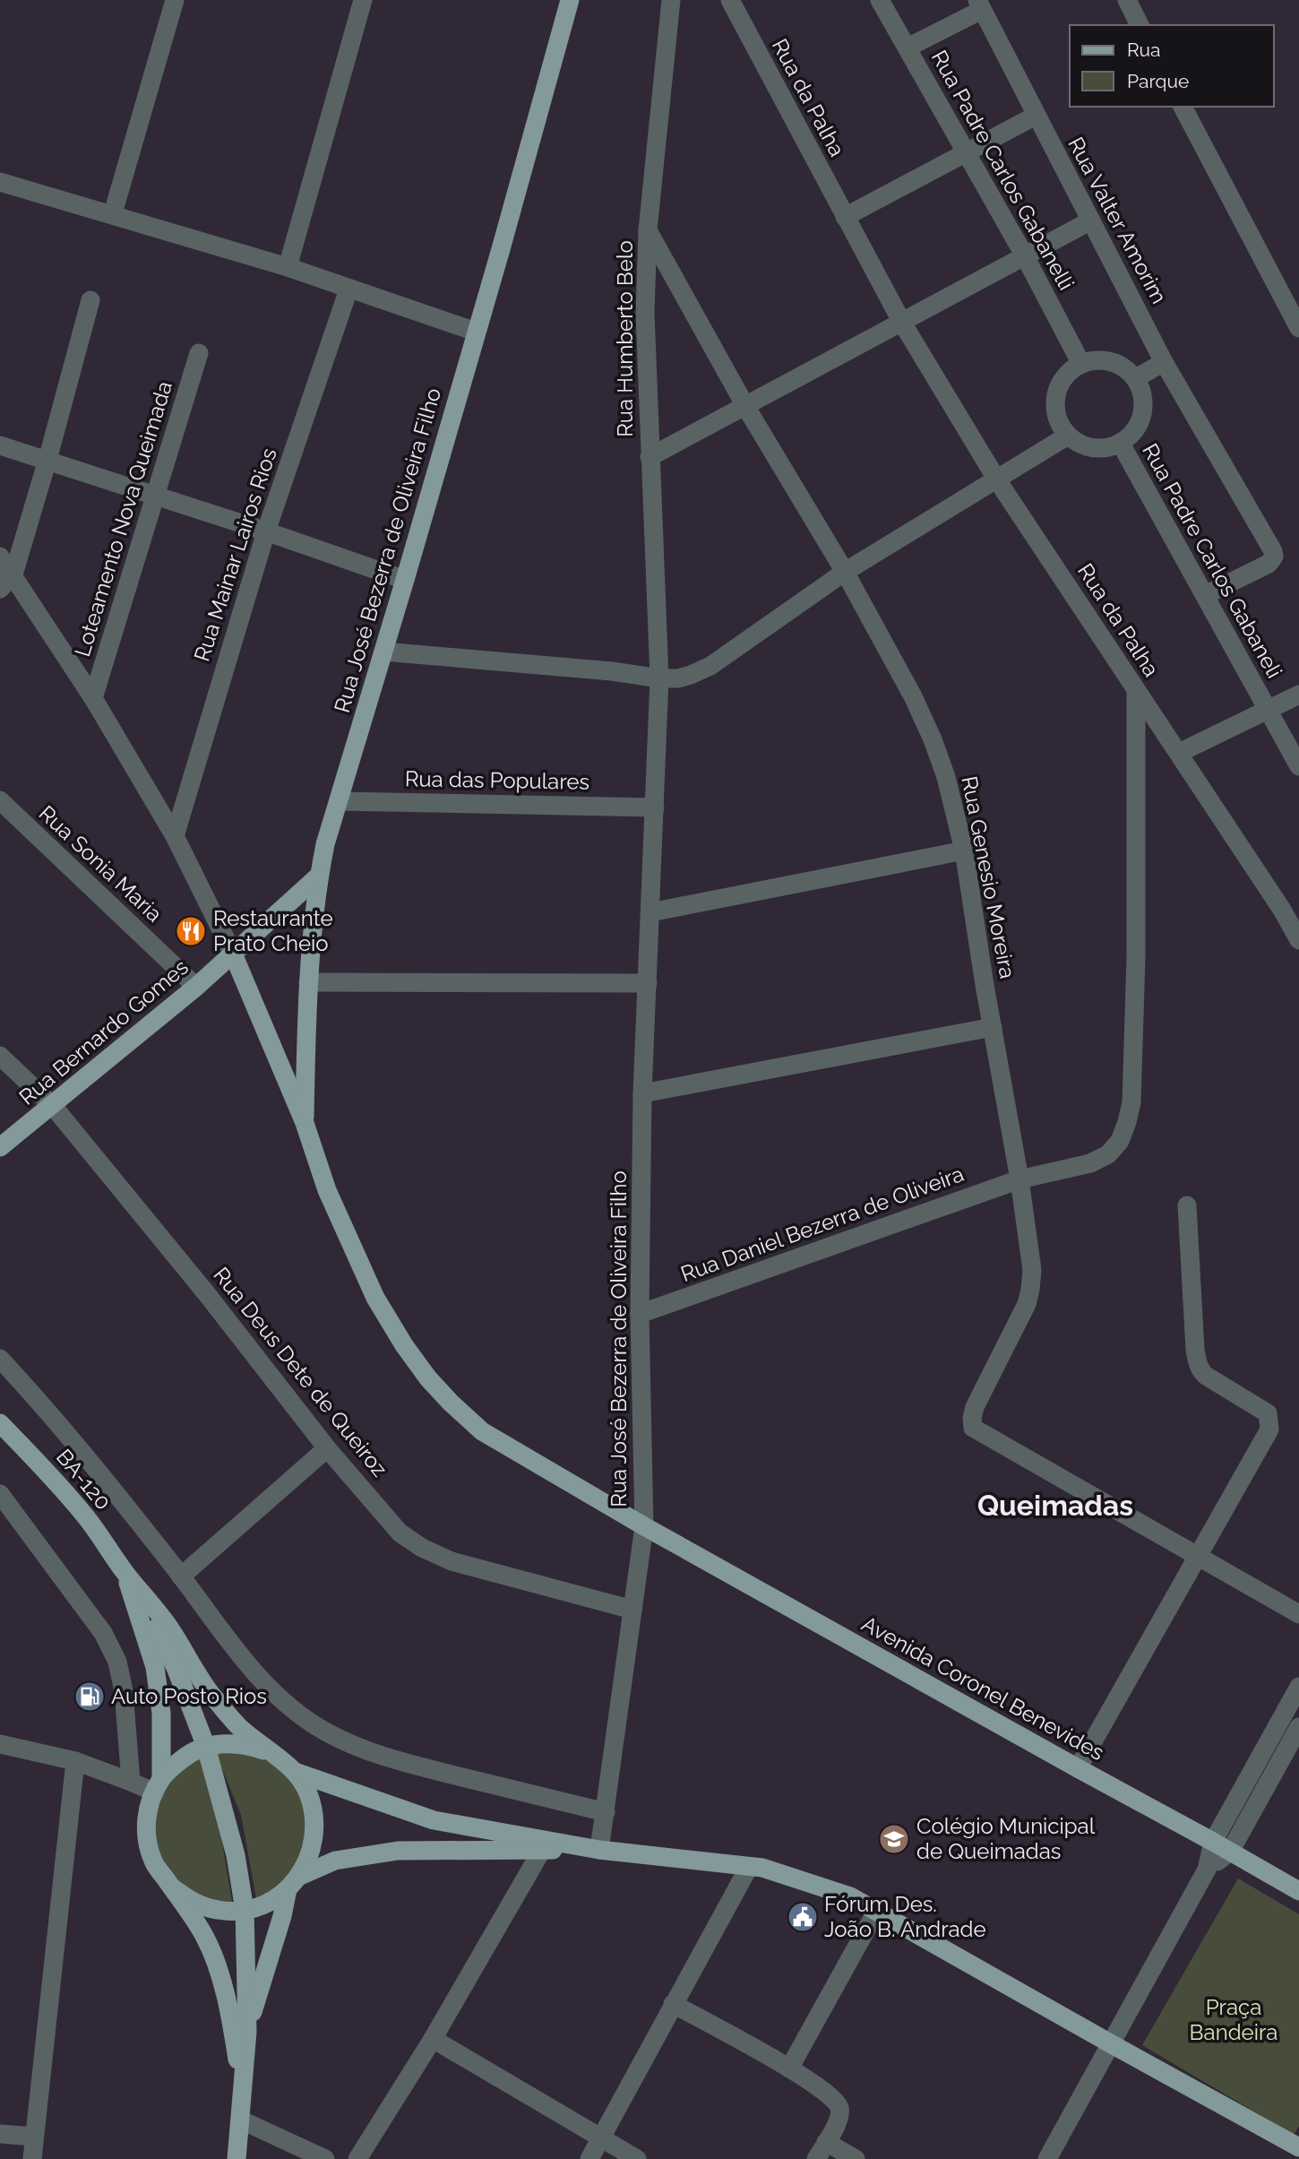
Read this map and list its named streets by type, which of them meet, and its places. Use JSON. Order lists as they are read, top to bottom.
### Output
{
  "streets": {
    "main road": [
      "Rua José Bezerra de Oliveira Filho",
      "Rua Bernardo Gomes",
      "BA-120",
      "Avenida Coronel Benevides"
    ],
    "street": [
      "Rua da Palha",
      "Rua Padre Carlos Gabanelli",
      "Rua Valter Amorim",
      "Rua Humberto Belo",
      "Loteamento Nova Queimada",
      "Rua Mainar Lairos Rios",
      "Rua Padre Carlos Gabaneli",
      "Rua das Populares",
      "Rua Sonia Maria",
      "Rua Genesio Moreira",
      "Rua Daniel Bezerra de Oliveira",
      "Rua Deus Dete de Queiroz"
    ]
  },
  "crossings": [
    ["Rua Padre Carlos Gabanelli", "Rua Padre Carlos Gabaneli"],
    ["Rua Valter Amorim", "Rua Padre Carlos Gabaneli"],
    ["Rua Humberto Belo", "Rua José Bezerra de Oliveira Filho"],
    ["Loteamento Nova Queimada", "Rua José Bezerra de Oliveira Filho"],
    ["Loteamento Nova Queimada", "Rua Mainar Lairos Rios"],
    ["Loteamento Nova Queimada", "Rua Bernardo Gomes"],
    ["Rua José Bezerra de Oliveira Filho", "Rua das Populares"],
    ["Rua José Bezerra de Oliveira Filho", "Rua Bernardo Gomes"],
    ["Rua José Bezerra de Oliveira Filho", "Rua Daniel Bezerra de Oliveira"],
    ["Rua José Bezerra de Oliveira Filho", "Avenida Coronel Benevides"],
    ["Rua Sonia Maria", "Rua Bernardo Gomes"],
    ["Rua Genesio Moreira", "Rua Daniel Bezerra de Oliveira"],
    ["Rua Bernardo Gomes", "Rua Deus Dete de Queiroz"]
  ],
  "districts": ["Queimadas"],
  "parks": ["Praça Bandeira"],
  "places": {
    "restaurant": ["Restaurante Prato Cheio"],
    "fuel station": ["Auto Posto Rios"],
    "school or university": ["Colégio Municipal de Queimadas"],
    "public building": ["Fórum Des. João B. Andrade"]
  },
  "legend": ["Rua", "Parque"]
}
